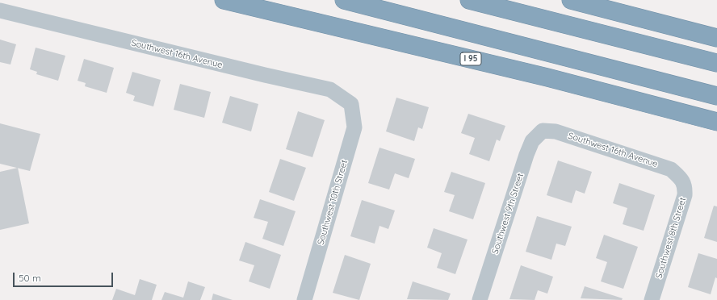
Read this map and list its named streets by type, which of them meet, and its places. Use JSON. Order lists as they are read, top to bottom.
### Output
{
  "streets": {
    "highway": ["I 95"],
    "street": [
      "Southwest 16th Avenue",
      "Southwest 10th Street",
      "Southwest 9th Street",
      "Southwest 8th Street"
    ]
  },
  "crossings": [
    ["Southwest 16th Avenue", "Southwest 10th Street"],
    ["Southwest 16th Avenue", "Southwest 9th Street"],
    ["Southwest 16th Avenue", "Southwest 8th Street"]
  ],
  "scale_bar": "50 m"
}
